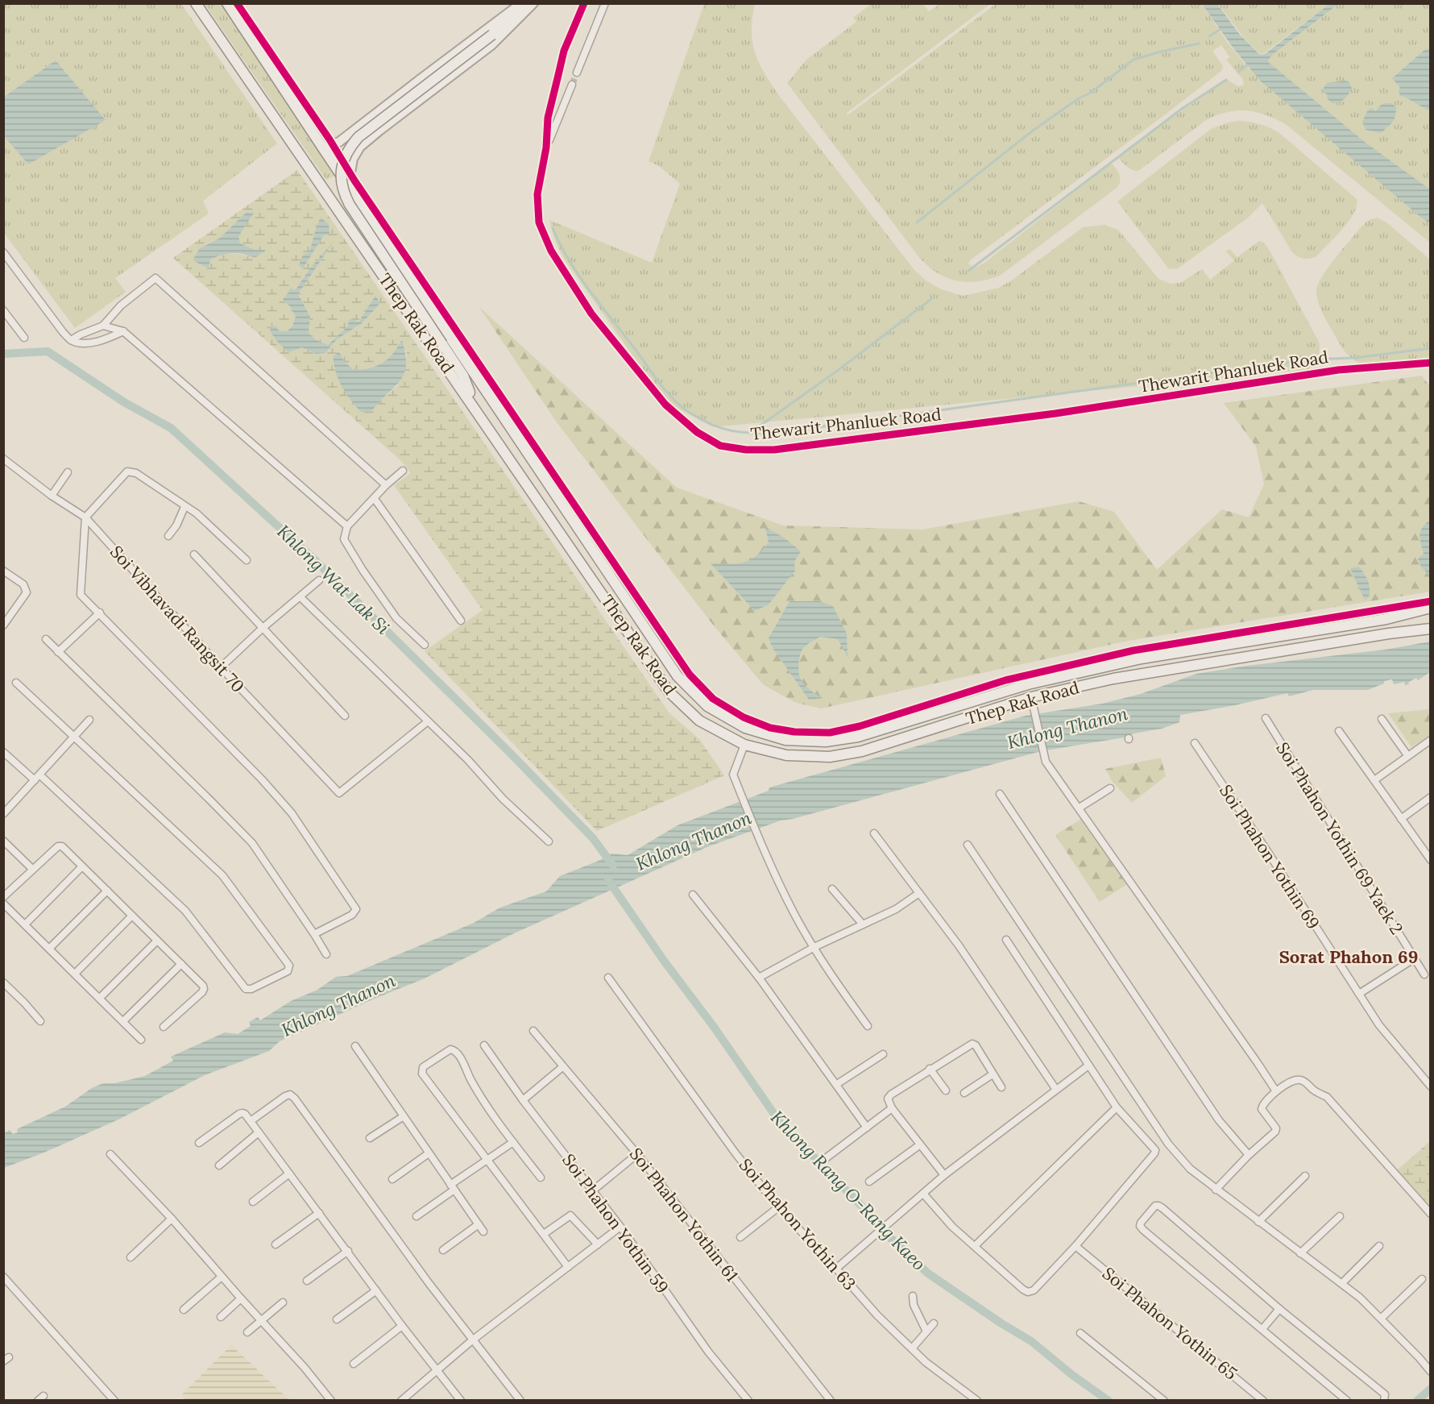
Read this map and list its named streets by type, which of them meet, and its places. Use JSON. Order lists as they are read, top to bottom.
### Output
{
  "streets": {
    "main road": ["Thep Rak Road"],
    "street": [
      "Thewarit Phanluek Road",
      "Soi Vibhavadi Rangsit 70",
      "Soi Phahon Yothin 69 Yaek 2",
      "Soi Phahon Yothin 69",
      "Soi Phahon Yothin 61",
      "Soi Phahon Yothin 59",
      "Soi Phahon Yothin 63",
      "Soi Phahon Yothin 65"
    ]
  },
  "districts": ["Sorat Phahon 69"],
  "water": ["Khlong Wat Lak Si", "Khlong Thanon", "Khlong Rang O-Rang Kaeo"]
}
